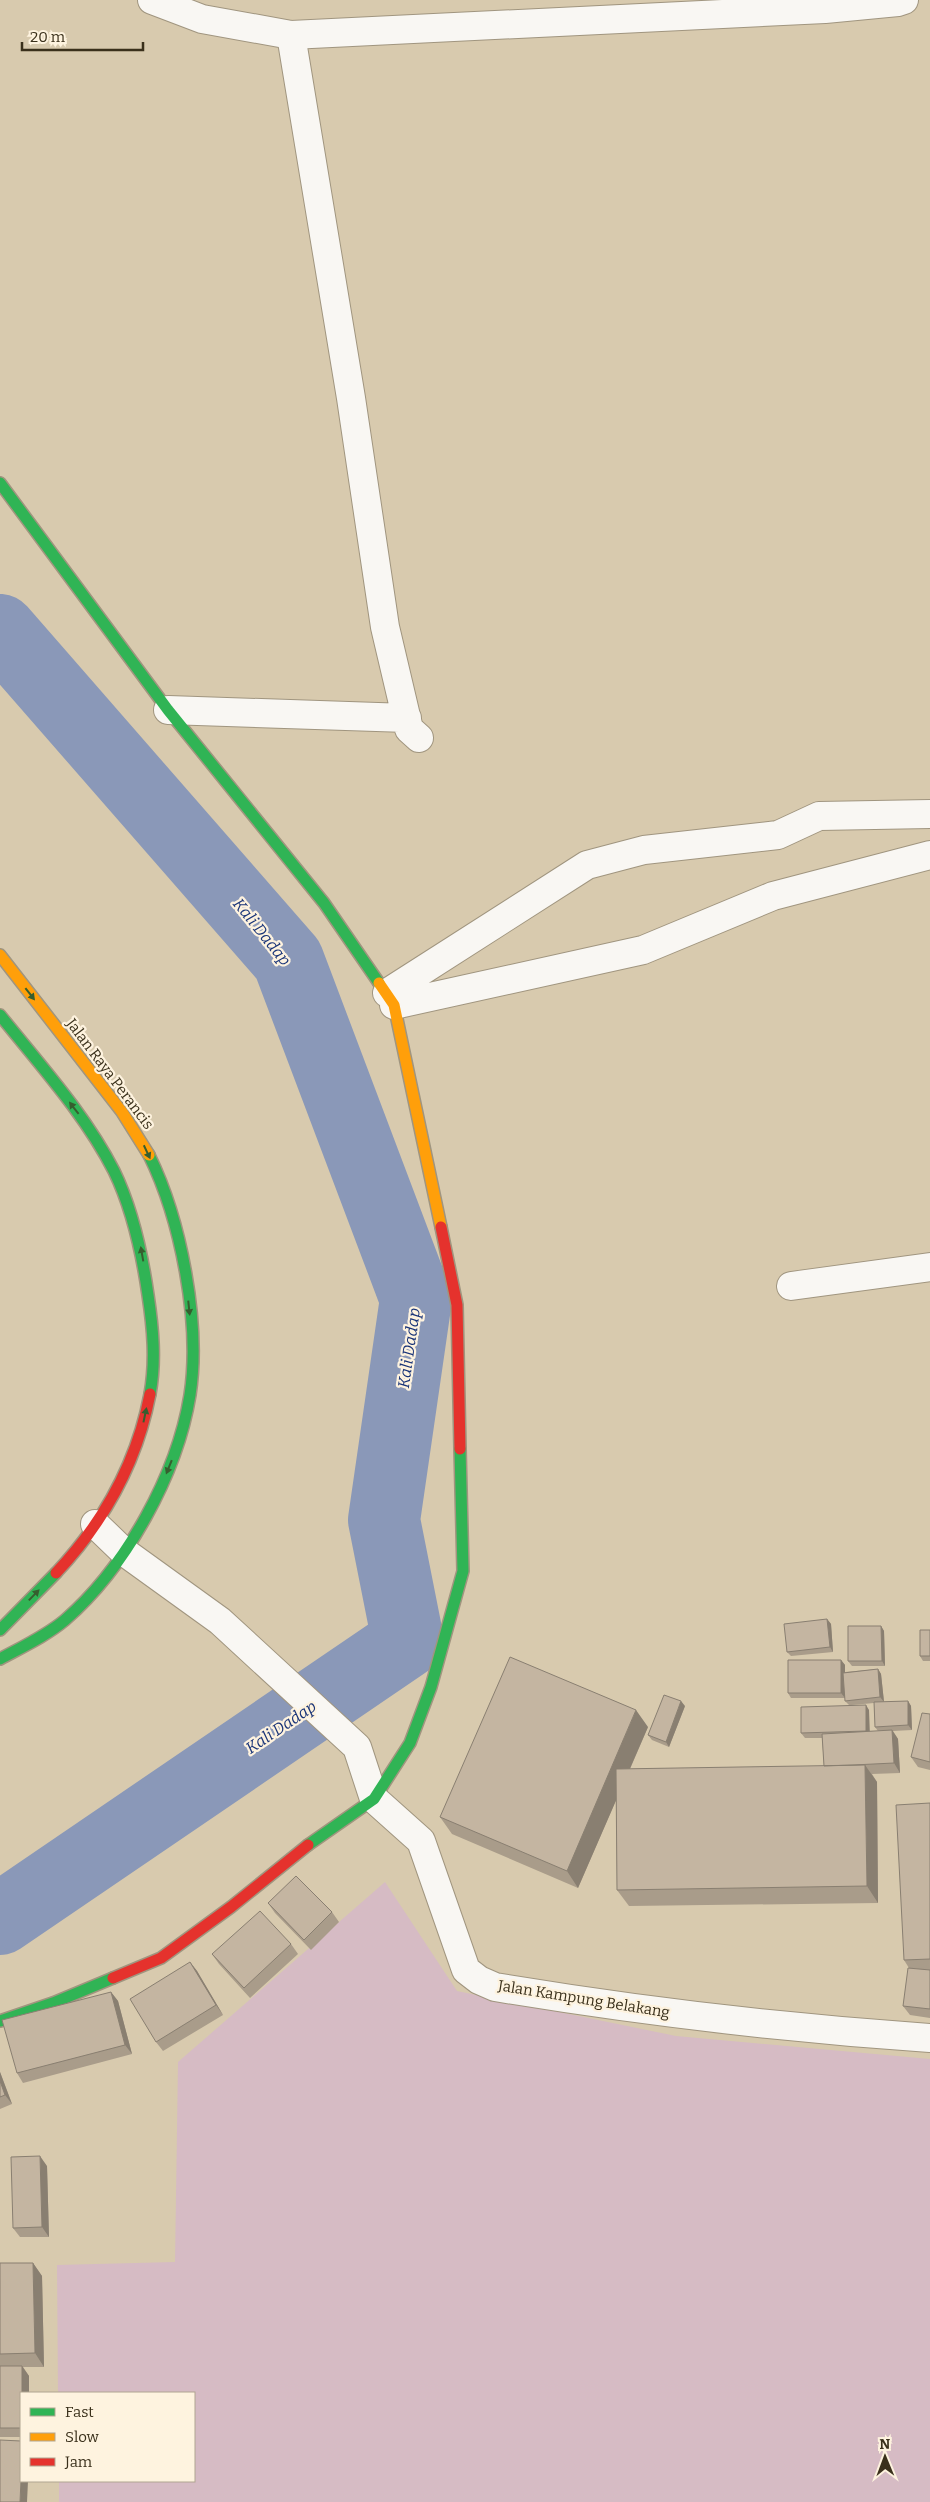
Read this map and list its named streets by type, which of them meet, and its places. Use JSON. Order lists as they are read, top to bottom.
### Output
{
  "streets": {
    "street": ["Jalan Raya Perancis", "Jalan Kampung Belakang"]
  },
  "crossings": [
    ["Jalan Raya Perancis", "Jalan Kampung Belakang"]
  ],
  "water": ["Kali Dadap"],
  "legend": ["Fast", "Slow", "Jam"],
  "scale_bar": "20 m",
  "north": "top"
}
